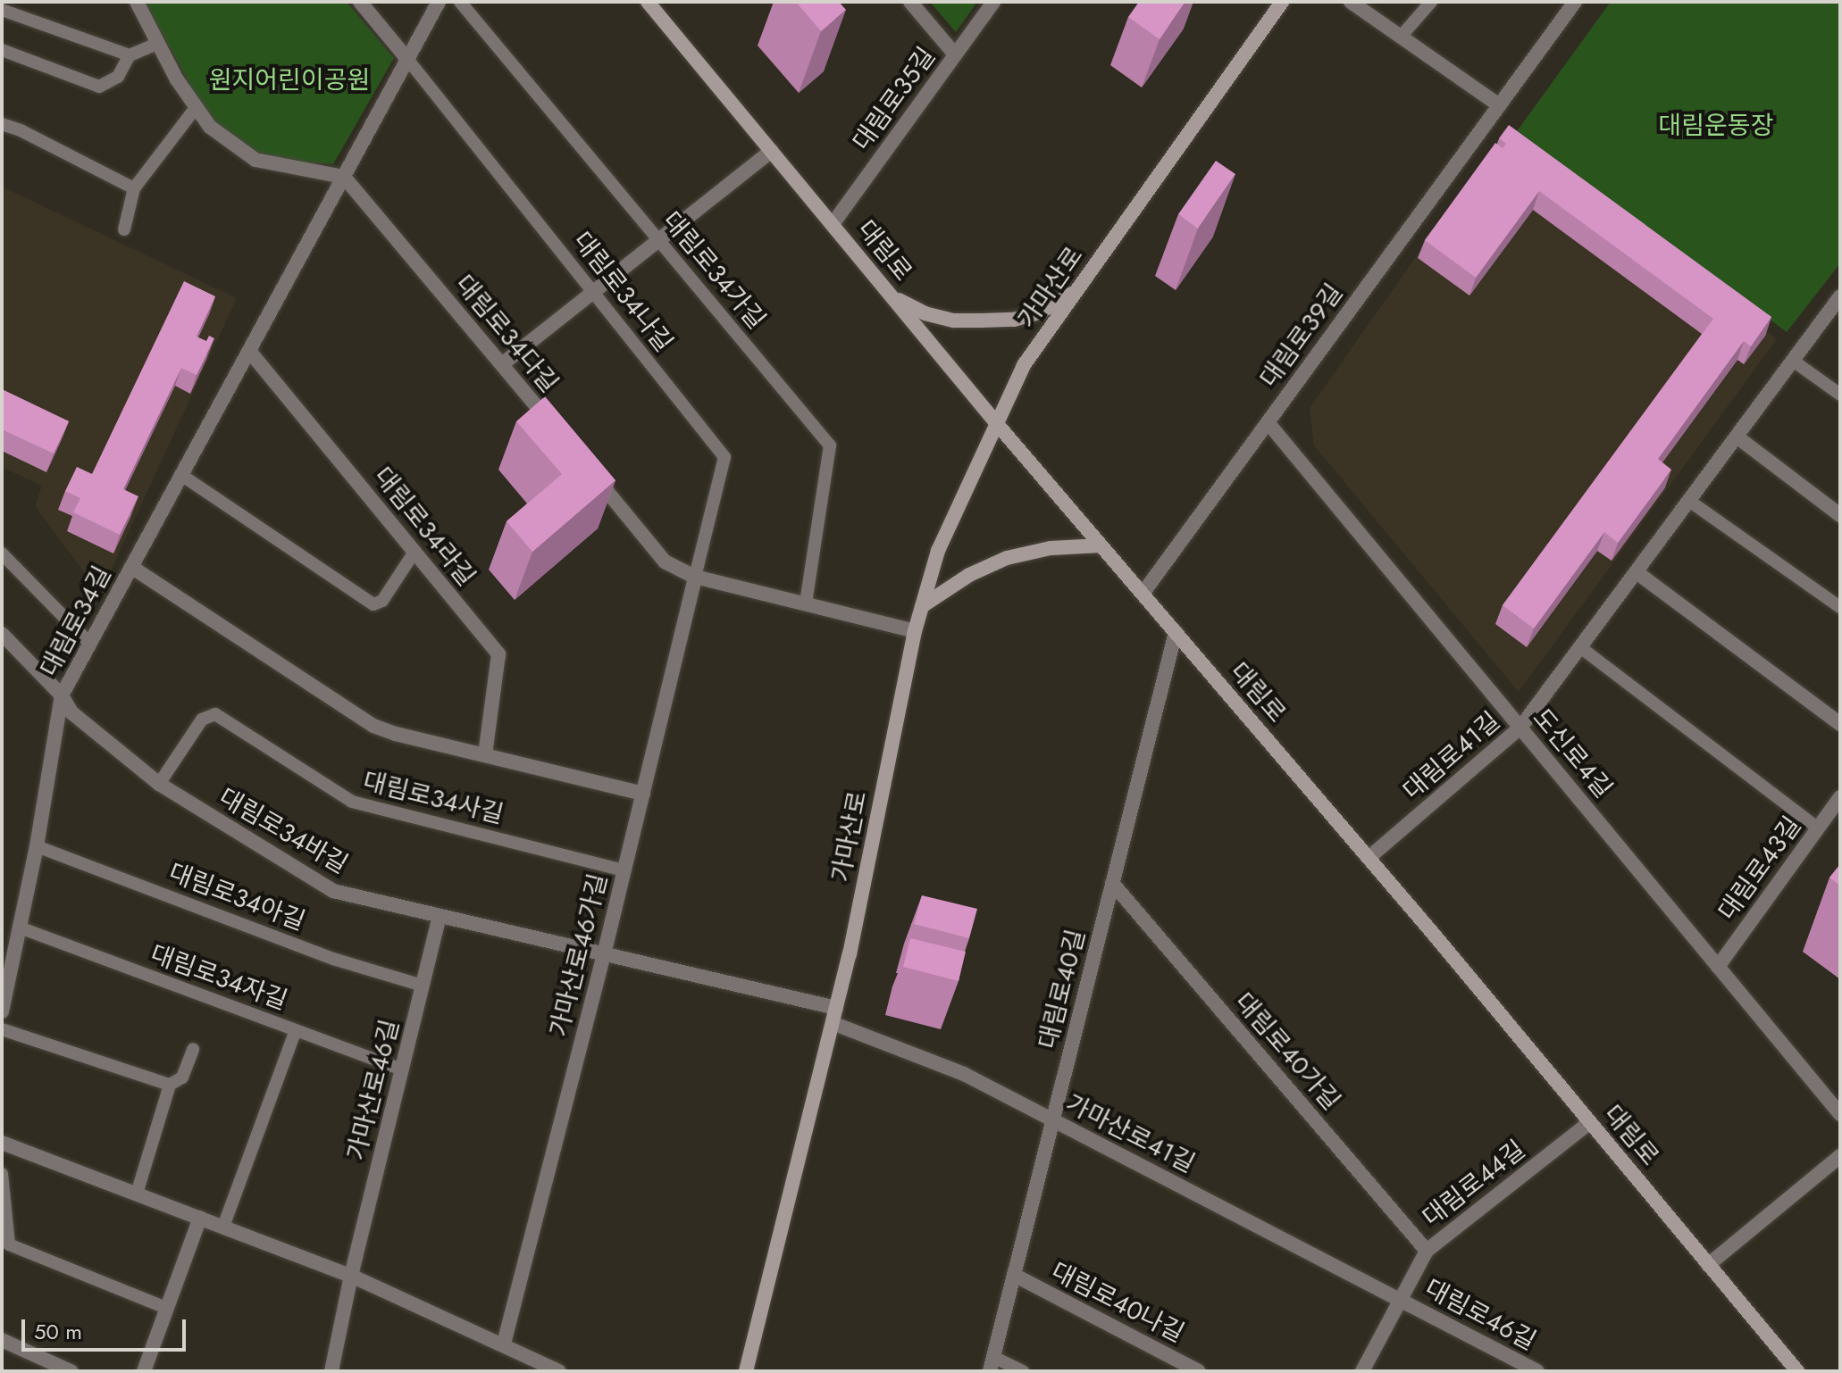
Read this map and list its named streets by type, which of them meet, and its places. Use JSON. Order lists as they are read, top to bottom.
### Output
{
  "streets": {
    "main road": ["대림로", "가마산로"],
    "street": [
      "대림로35길",
      "대림로34다길",
      "대림로39길",
      "대림로34라길",
      "대림로34길",
      "도신로4길",
      "대림로41길",
      "대림로34바길",
      "대림로43길",
      "가마산로46가길",
      "대림로40길",
      "대림로40가길",
      "가마산로46길",
      "가마산로41길",
      "대림로44길",
      "대림로40나길",
      "대림로46길"
    ],
    "lane": [
      "대림로34가길",
      "대림로34나길",
      "대림로34사길",
      "대림로34아길",
      "대림로34자길"
    ]
  },
  "crossings": [
    ["대림로35길", "대림로"],
    ["대림로", "가마산로"],
    ["대림로", "대림로39길"],
    ["대림로", "대림로41길"],
    ["대림로", "대림로40길"],
    ["대림로", "대림로44길"],
    ["가마산로", "가마산로41길"],
    ["대림로34나길", "대림로34길"],
    ["대림로34나길", "가마산로46가길"],
    ["대림로34다길", "대림로34길"],
    ["대림로39길", "도신로4길"],
    ["대림로34라길", "대림로34길"],
    ["대림로34길", "대림로34바길"],
    ["대림로34길", "대림로34아길"],
    ["대림로34길", "대림로34자길"],
    ["도신로4길", "대림로41길"],
    ["도신로4길", "대림로43길"],
    ["대림로34사길", "대림로34바길"],
    ["대림로34사길", "가마산로46가길"],
    ["대림로34바길", "가마산로46가길"],
    ["대림로34바길", "가마산로46길"],
    ["대림로34아길", "가마산로46길"],
    ["대림로34자길", "가마산로46길"],
    ["대림로40길", "대림로40가길"],
    ["대림로40길", "가마산로41길"],
    ["대림로40길", "대림로40나길"],
    ["대림로40가길", "대림로44길"],
    ["가마산로41길", "대림로44길"],
    ["가마산로41길", "대림로46길"],
    ["대림로44길", "대림로46길"]
  ],
  "parks": ["원지어린이공원", "대림운동장"],
  "scale_bar": "50 m"
}
